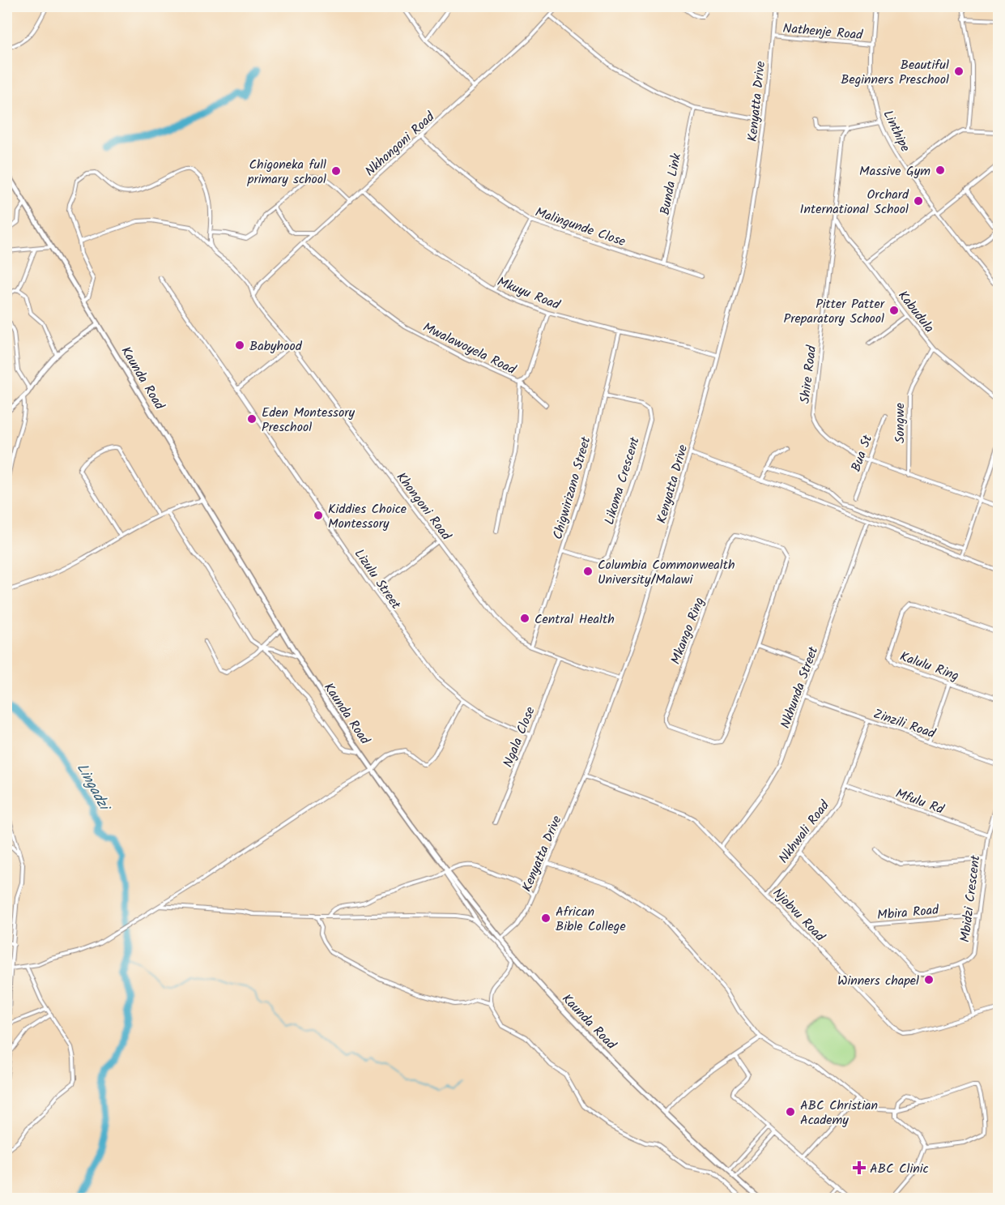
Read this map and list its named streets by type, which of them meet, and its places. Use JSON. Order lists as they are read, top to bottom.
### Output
{
  "streets": {
    "main road": ["Kaunda Road"],
    "street": [
      "Nathenje Road",
      "Kenyatta Drive",
      "Linthipe",
      "Nkhongoni Road",
      "Bunda Link",
      "Malingunde Close",
      "Mkuyu Road",
      "Kabudula",
      "Mwalawoyela Road",
      "Shire Road",
      "Songwe",
      "Bua St",
      "Likoma Crescent",
      "Chigwirizano Street",
      "Khongoni Road",
      "Lizulu Street",
      "Mkango Ring",
      "Kalulu Ring",
      "Nkhunda Street",
      "Zinzili Road",
      "Ngala Close",
      "Mfulu Rd",
      "Nkhwali Road",
      "Mbidzi Crescent",
      "Mbira Road",
      "Njobvu Road"
    ]
  },
  "crossings": [
    ["Nathenje Road", "Kenyatta Drive"],
    ["Nathenje Road", "Linthipe"],
    ["Kenyatta Drive", "Mkuyu Road"],
    ["Kenyatta Drive", "Kaunda Road"],
    ["Kenyatta Drive", "Khongoni Road"],
    ["Kenyatta Drive", "Njobvu Road"],
    ["Nkhongoni Road", "Malingunde Close"],
    ["Nkhongoni Road", "Mkuyu Road"],
    ["Nkhongoni Road", "Mwalawoyela Road"],
    ["Nkhongoni Road", "Khongoni Road"],
    ["Bunda Link", "Malingunde Close"],
    ["Mkuyu Road", "Mwalawoyela Road"],
    ["Mkuyu Road", "Chigwirizano Street"],
    ["Kabudula", "Shire Road"],
    ["Kabudula", "Songwe"],
    ["Shire Road", "Songwe"],
    ["Shire Road", "Bua St"],
    ["Likoma Crescent", "Chigwirizano Street"],
    ["Chigwirizano Street", "Khongoni Road"],
    ["Khongoni Road", "Ngala Close"],
    ["Lizulu Street", "Ngala Close"],
    ["Nkhunda Street", "Zinzili Road"],
    ["Nkhunda Street", "Njobvu Road"],
    ["Zinzili Road", "Nkhwali Road"],
    ["Mfulu Rd", "Nkhwali Road"],
    ["Mfulu Rd", "Mbidzi Crescent"],
    ["Nkhwali Road", "Njobvu Road"],
    ["Mbidzi Crescent", "Mbira Road"]
  ],
  "water": ["Lingadzi"],
  "places": {
    "other": [
      "Beautiful Beginners Preschool",
      "Massive Gym",
      "Chigoneka full primary school",
      "Orchard International School",
      "Pitter Patter Preparatory School",
      "Babyhood",
      "Eden Montessory Preschool",
      "Kiddies Choice Montessory",
      "Columbia Commonwealth University/Malawi",
      "Central Health",
      "African Bible College",
      "Winners chapel",
      "ABC Christian Academy"
    ],
    "health": ["ABC Clinic"]
  }
}
